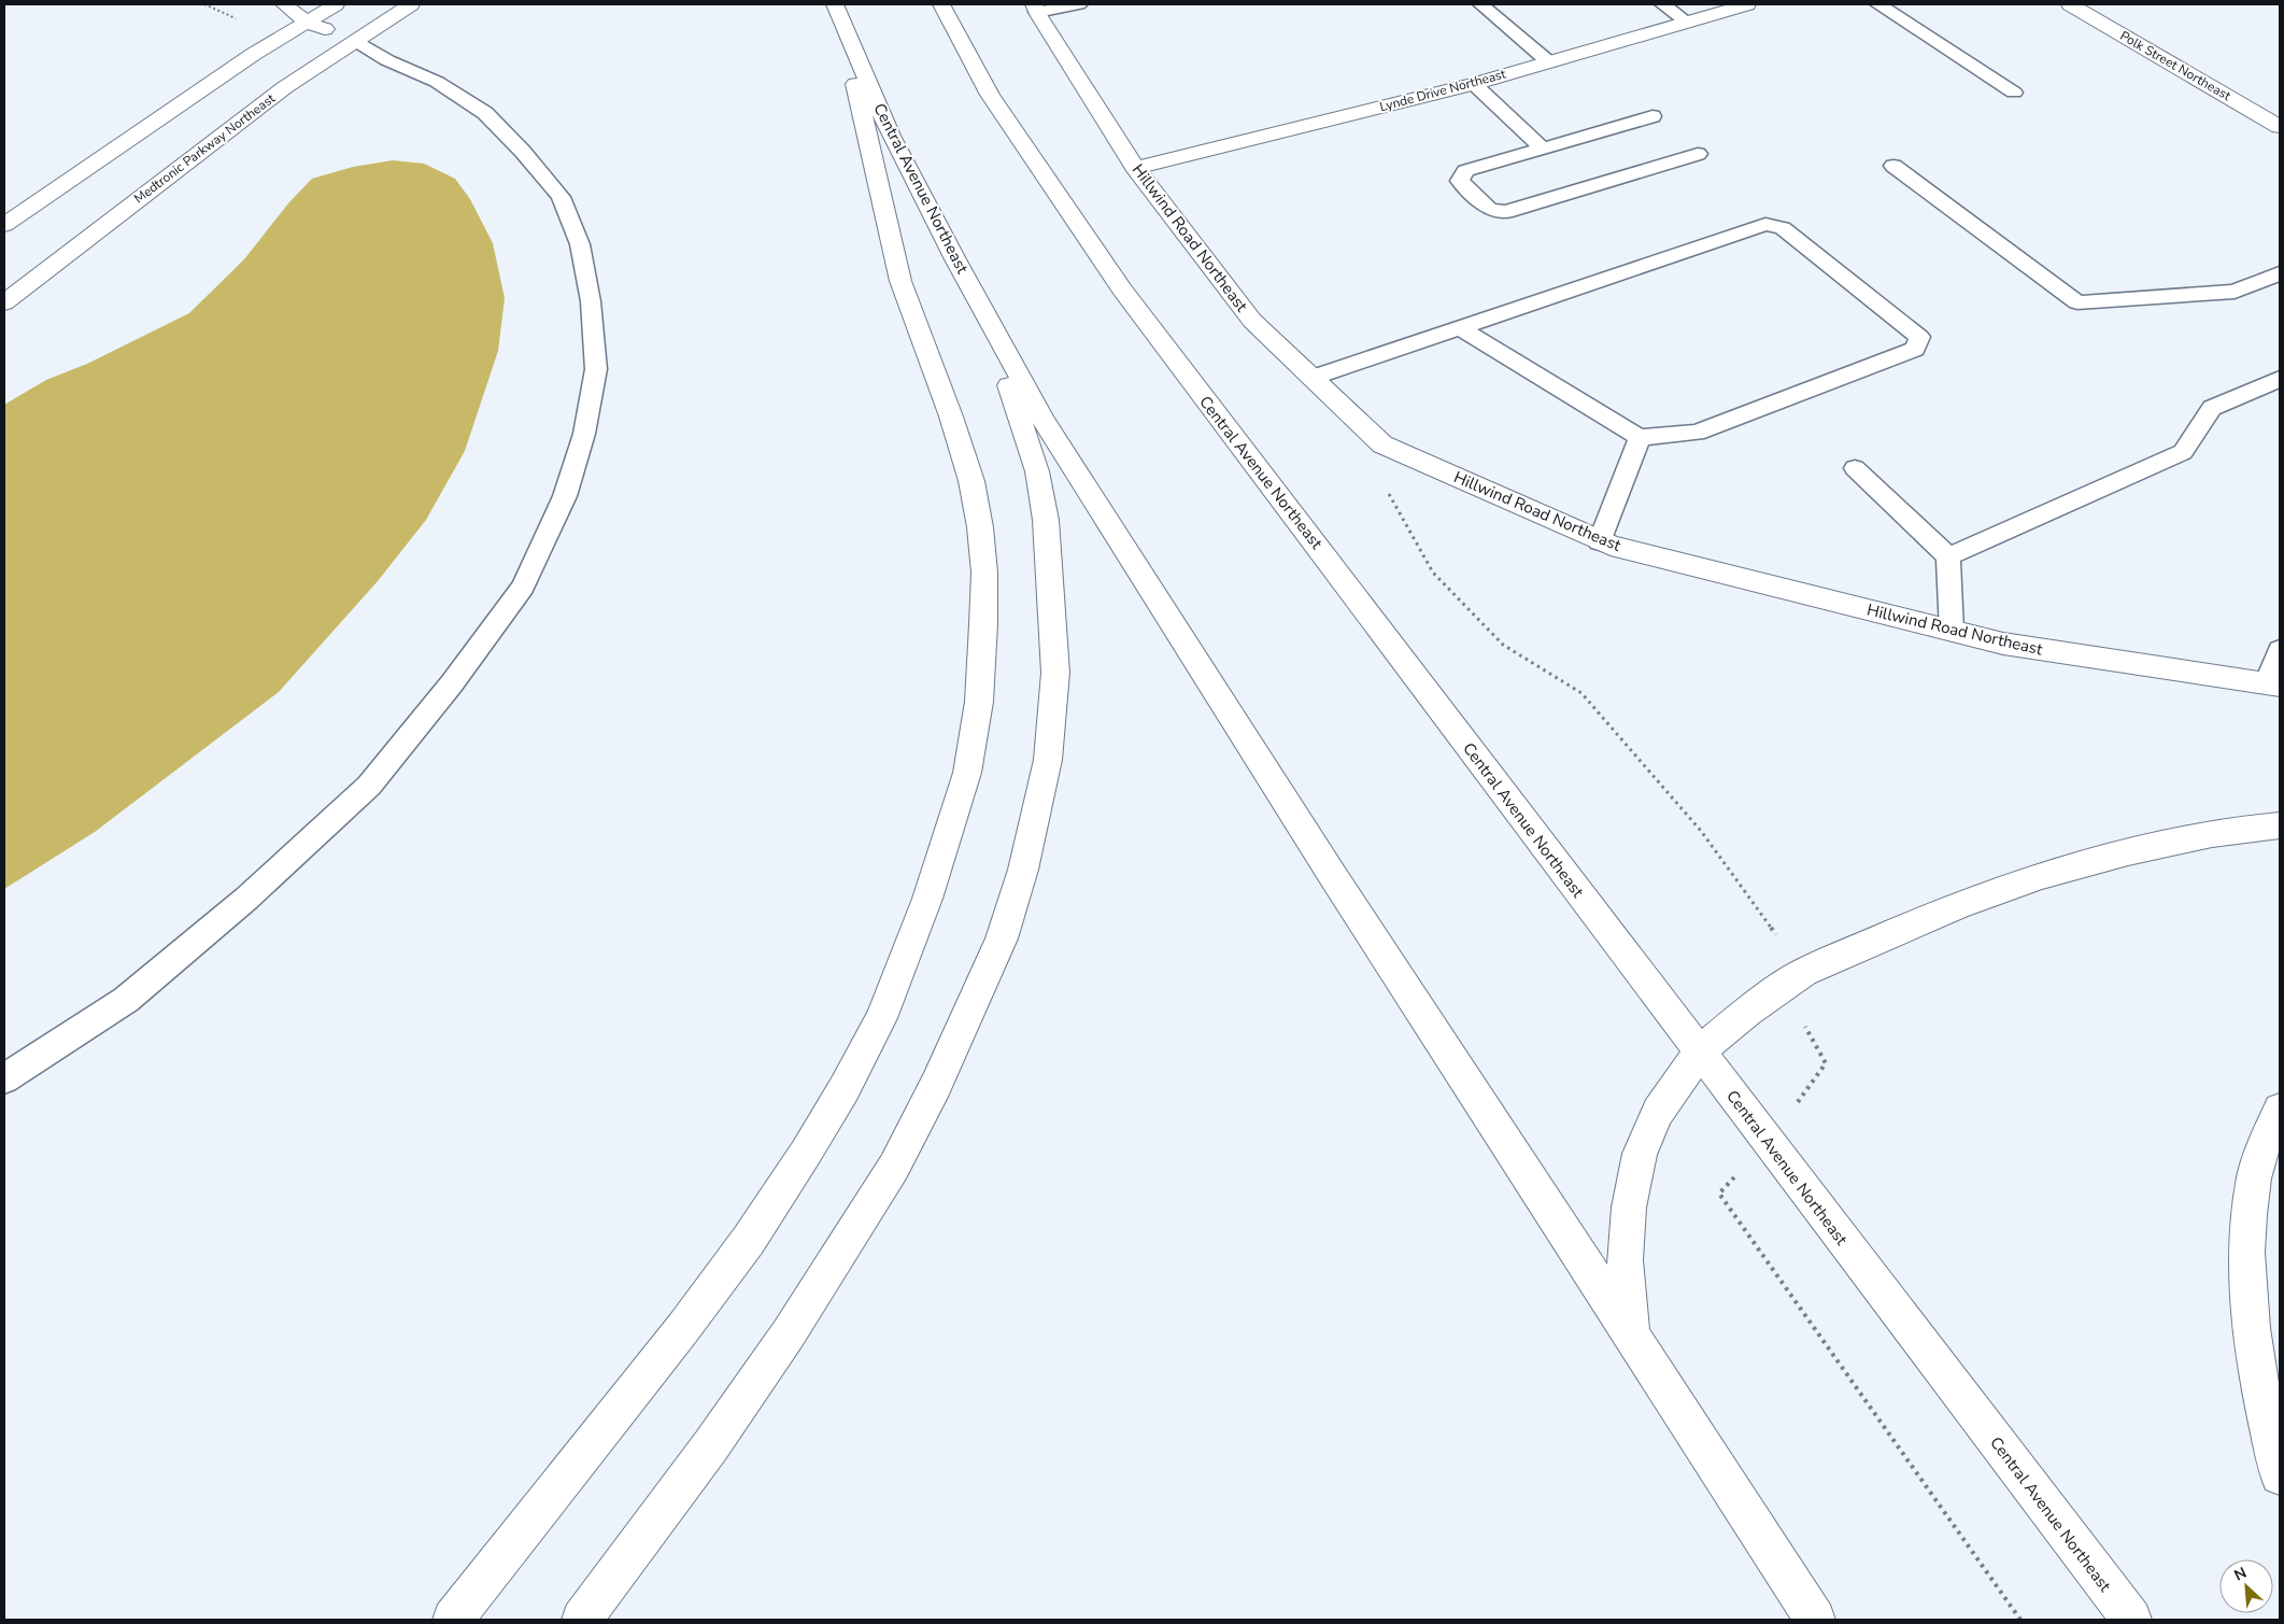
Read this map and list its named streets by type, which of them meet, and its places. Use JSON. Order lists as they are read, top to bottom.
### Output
{
  "streets": {
    "main road": [
      "Polk Street Northeast",
      "Lynde Drive Northeast",
      "Medtronic Parkway Northeast",
      "Central Avenue Northeast",
      "Hillwind Road Northeast"
    ]
  },
  "crossings": [
    ["Lynde Drive Northeast", "Hillwind Road Northeast"]
  ],
  "north": "top left"
}
